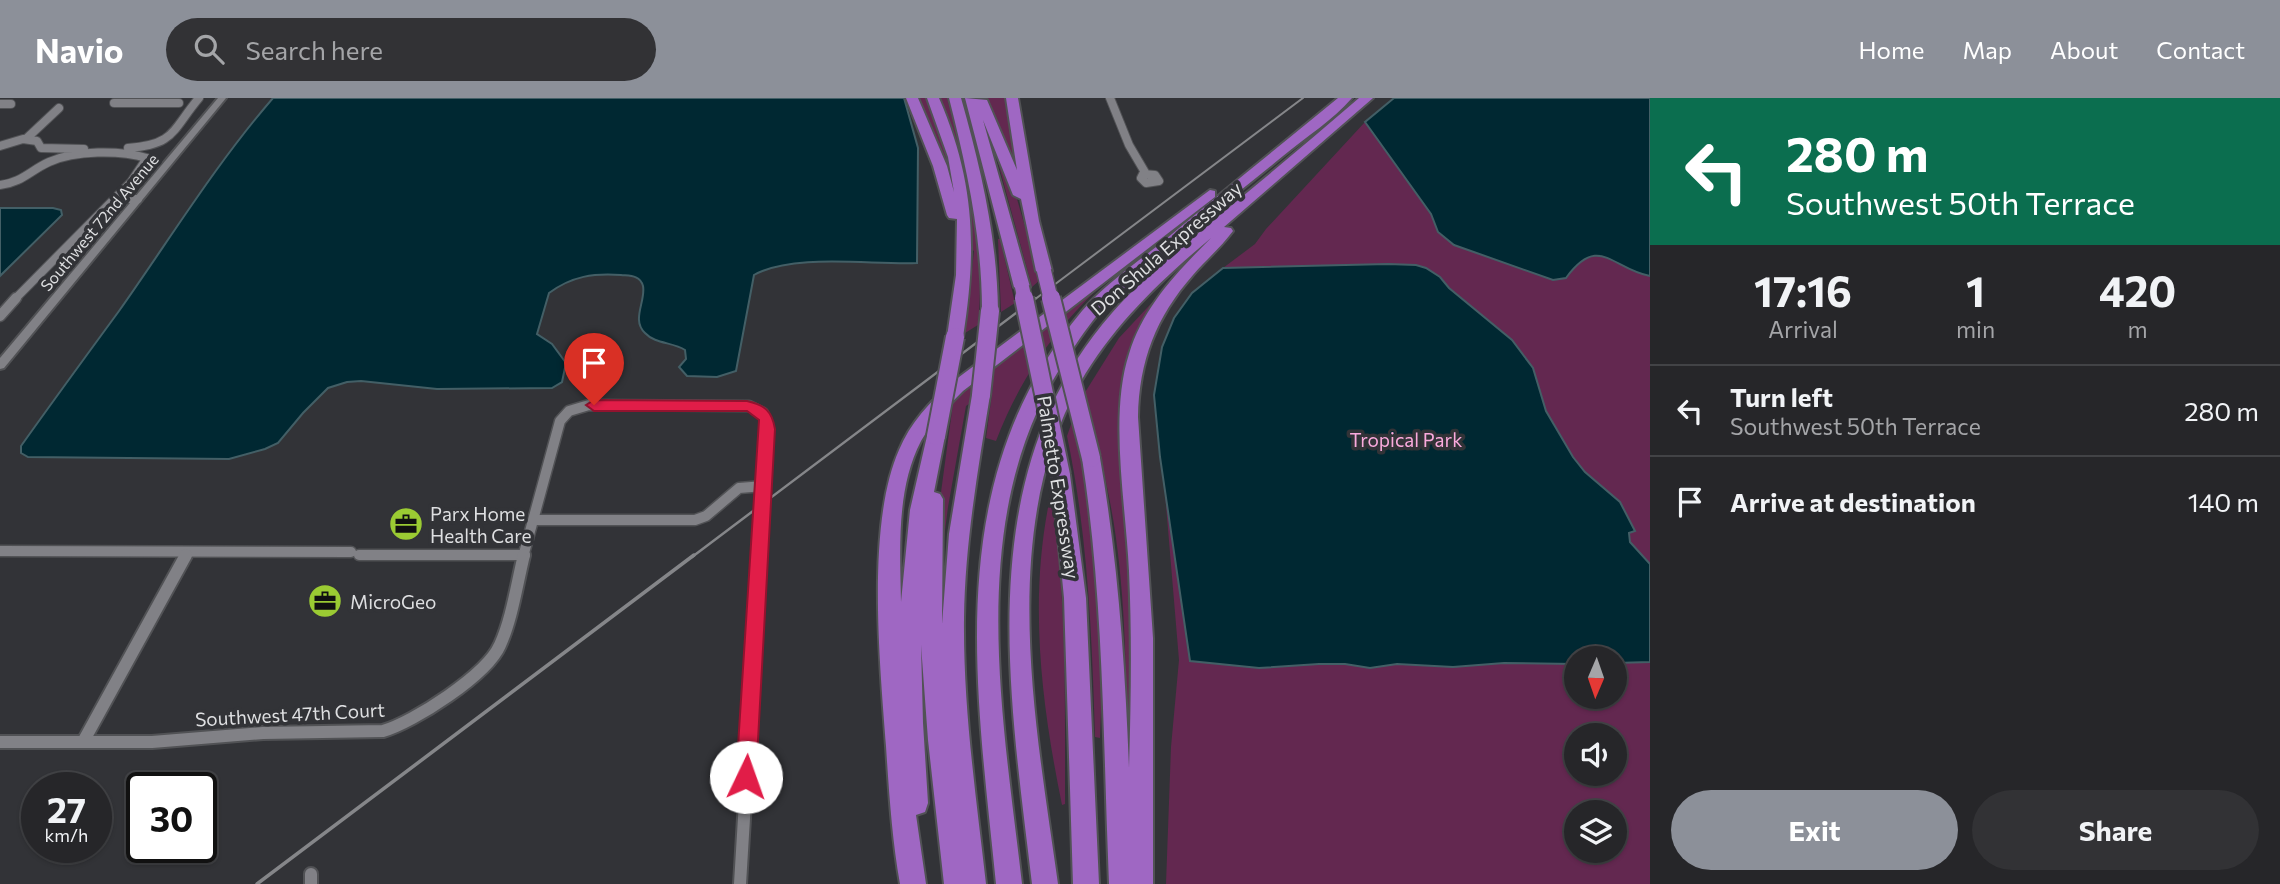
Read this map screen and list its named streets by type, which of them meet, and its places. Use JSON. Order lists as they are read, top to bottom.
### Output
{
  "streets": {
    "highway": ["Don Shula Expressway", "Palmetto Expressway"],
    "street": ["Southwest 72nd Avenue", "Southwest 47th Court"]
  },
  "parks": ["Tropical Park"],
  "places": {
    "office": ["Parx Home Health Care", "MicroGeo"]
  },
  "north": "bottom",
  "page": {
    "header": "Navio",
    "search": "Search here",
    "nav": [
      "Home",
      "Map",
      "About",
      "Contact"
    ],
    "turn": ["280 m", "Southwest 50th Terrace"],
    "eta": [
      "17:16",
      "Arrival",
      "1",
      "min",
      "420",
      "m"
    ],
    "list": [
      {
        "name": "Turn left",
        "note": "Southwest 50th Terrace",
        "value": "280 m"
      },
      {
        "name": "Arrive at destination",
        "value": "140 m"
      }
    ],
    "speed": "27 km/h",
    "limit": "30",
    "buttons": ["Exit", "Share"]
  }
}
